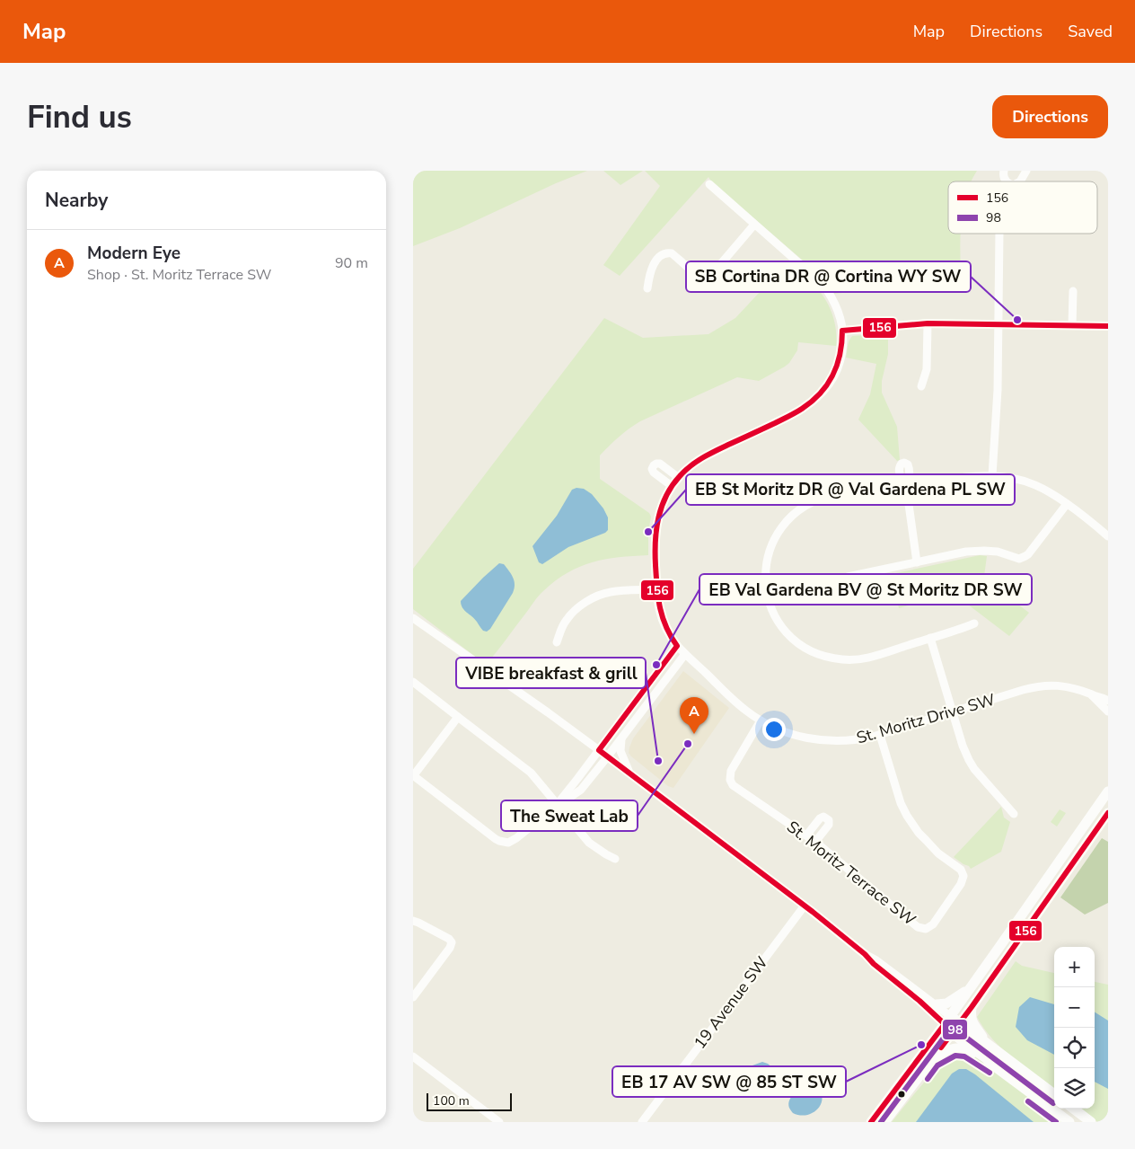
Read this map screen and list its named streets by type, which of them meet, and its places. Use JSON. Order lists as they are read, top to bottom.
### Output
{
  "streets": {
    "street": ["St. Moritz Drive SW", "St. Moritz Terrace SW", "19 Avenue SW"]
  },
  "crossings": [
    ["St. Moritz Drive SW", "St. Moritz Terrace SW"]
  ],
  "places": [
    "SB Cortina DR @ Cortina WY SW",
    "EB St Moritz DR @ Val Gardena PL SW",
    "EB Val Gardena BV @ St Moritz DR SW",
    "The Sweat Lab",
    "VIBE breakfast & grill",
    "EB 17 AV SW @ 85 ST SW"
  ],
  "lines": ["transit line 156", "transit line 98"],
  "legend": ["156", "98"],
  "scale_bar": "100 m",
  "page": {
    "header": "Map",
    "nav": ["Map", "Directions", "Saved"],
    "buttons": "Directions",
    "title": "Find us",
    "heading": "Nearby",
    "list": [
      {
        "mark": "A",
        "name": "Modern Eye",
        "note": "Shop · St. Moritz Terrace SW",
        "value": "90 m"
      }
    ],
    "pins": "A",
    "map_buttons": ["+", "−"],
    "scale": "100 m"
  }
}
